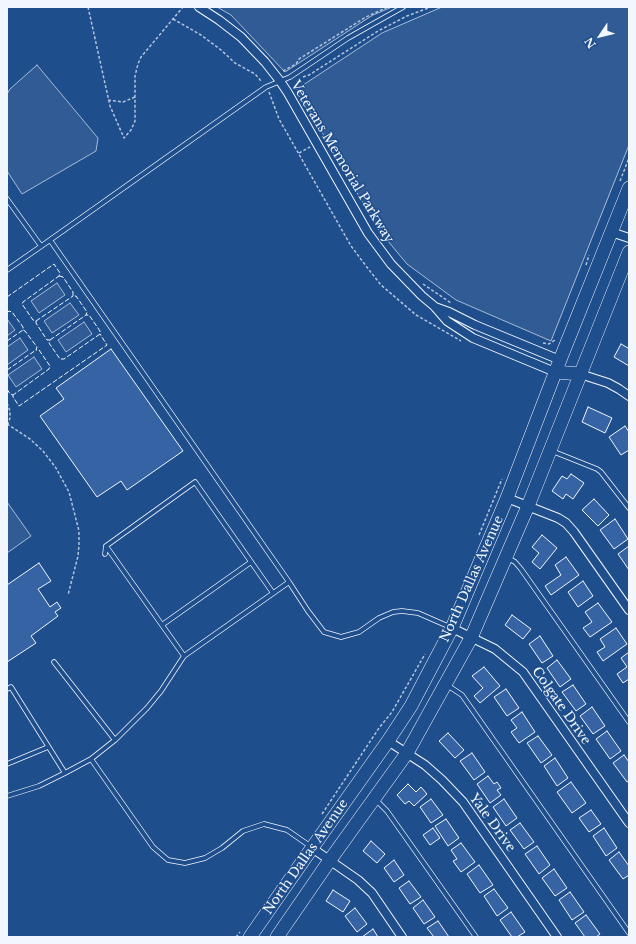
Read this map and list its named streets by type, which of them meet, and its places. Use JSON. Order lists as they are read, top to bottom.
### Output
{
  "streets": {
    "main road": ["North Dallas Avenue"],
    "street": ["Veterans Memorial Parkway", "Colgate Drive", "Yale Drive"]
  },
  "crossings": [
    ["Veterans Memorial Parkway", "North Dallas Avenue"],
    ["North Dallas Avenue", "Colgate Drive"],
    ["North Dallas Avenue", "Yale Drive"]
  ],
  "north": "bottom left"
}
